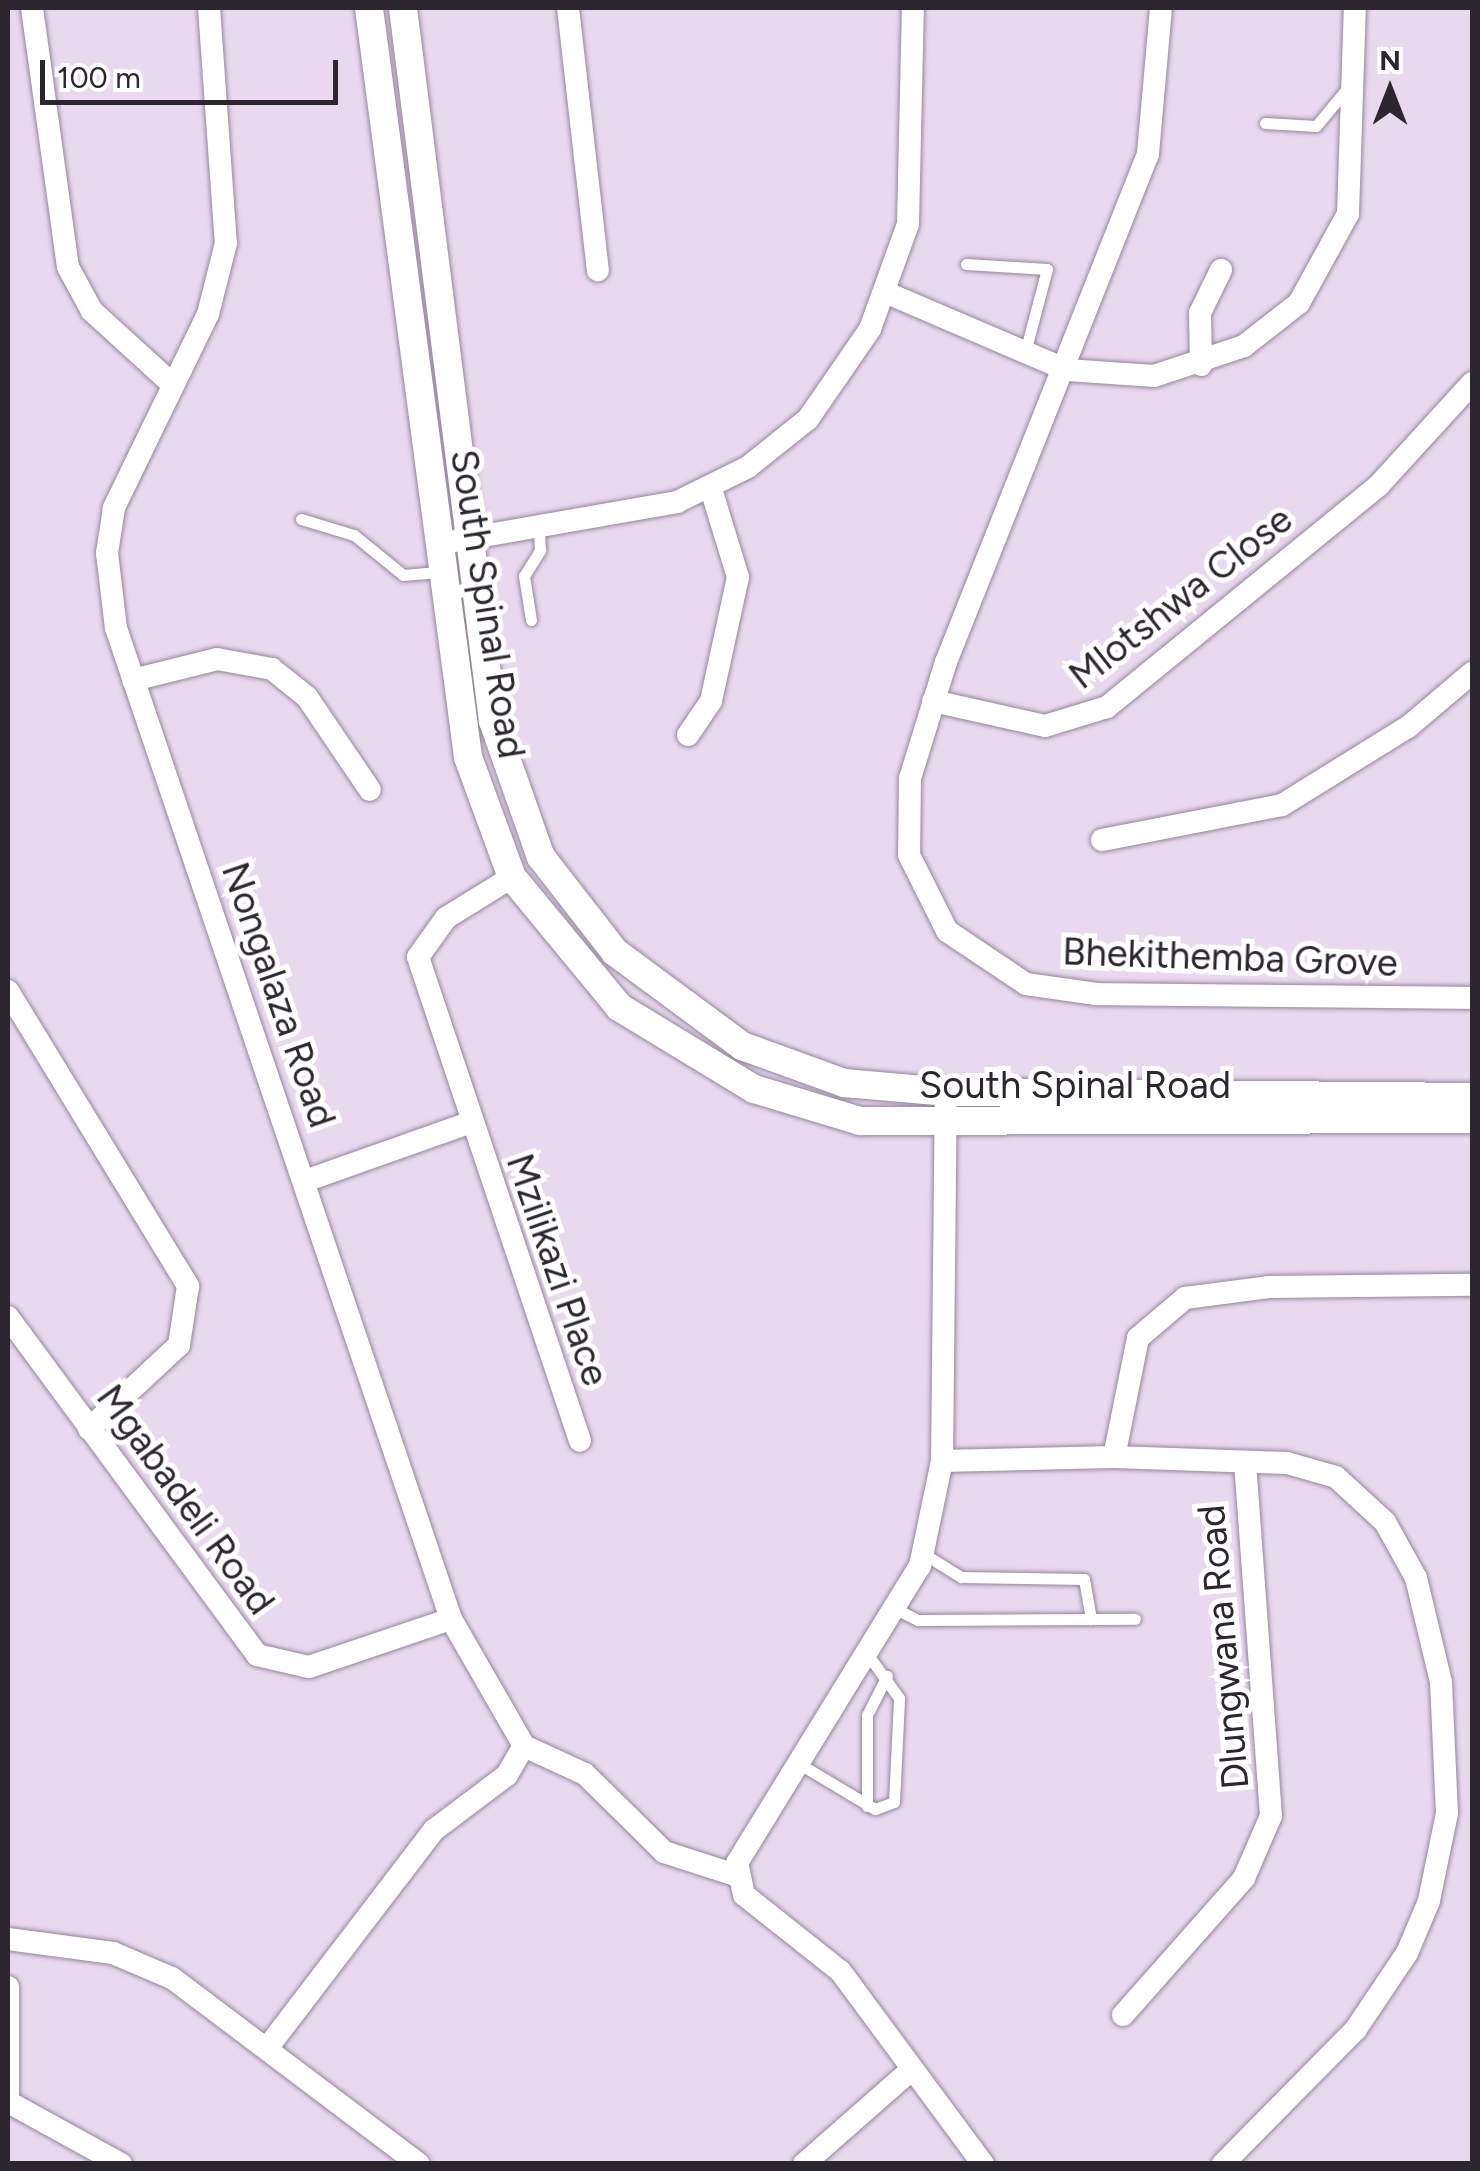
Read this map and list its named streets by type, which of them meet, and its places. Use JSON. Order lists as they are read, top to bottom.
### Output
{
  "streets": {
    "street": [
      "Mlotshwa Close",
      "South Spinal Road",
      "Bhekithemba Grove",
      "Nongalaza Road",
      "Mzilikazi Place",
      "Mgabadeli Road",
      "Dlungwana Road"
    ]
  },
  "crossings": [
    ["Mlotshwa Close", "Bhekithemba Grove"],
    ["South Spinal Road", "Mzilikazi Place"],
    ["Nongalaza Road", "Mzilikazi Place"],
    ["Nongalaza Road", "Mgabadeli Road"]
  ],
  "scale_bar": "100 m",
  "north": "top"
}
